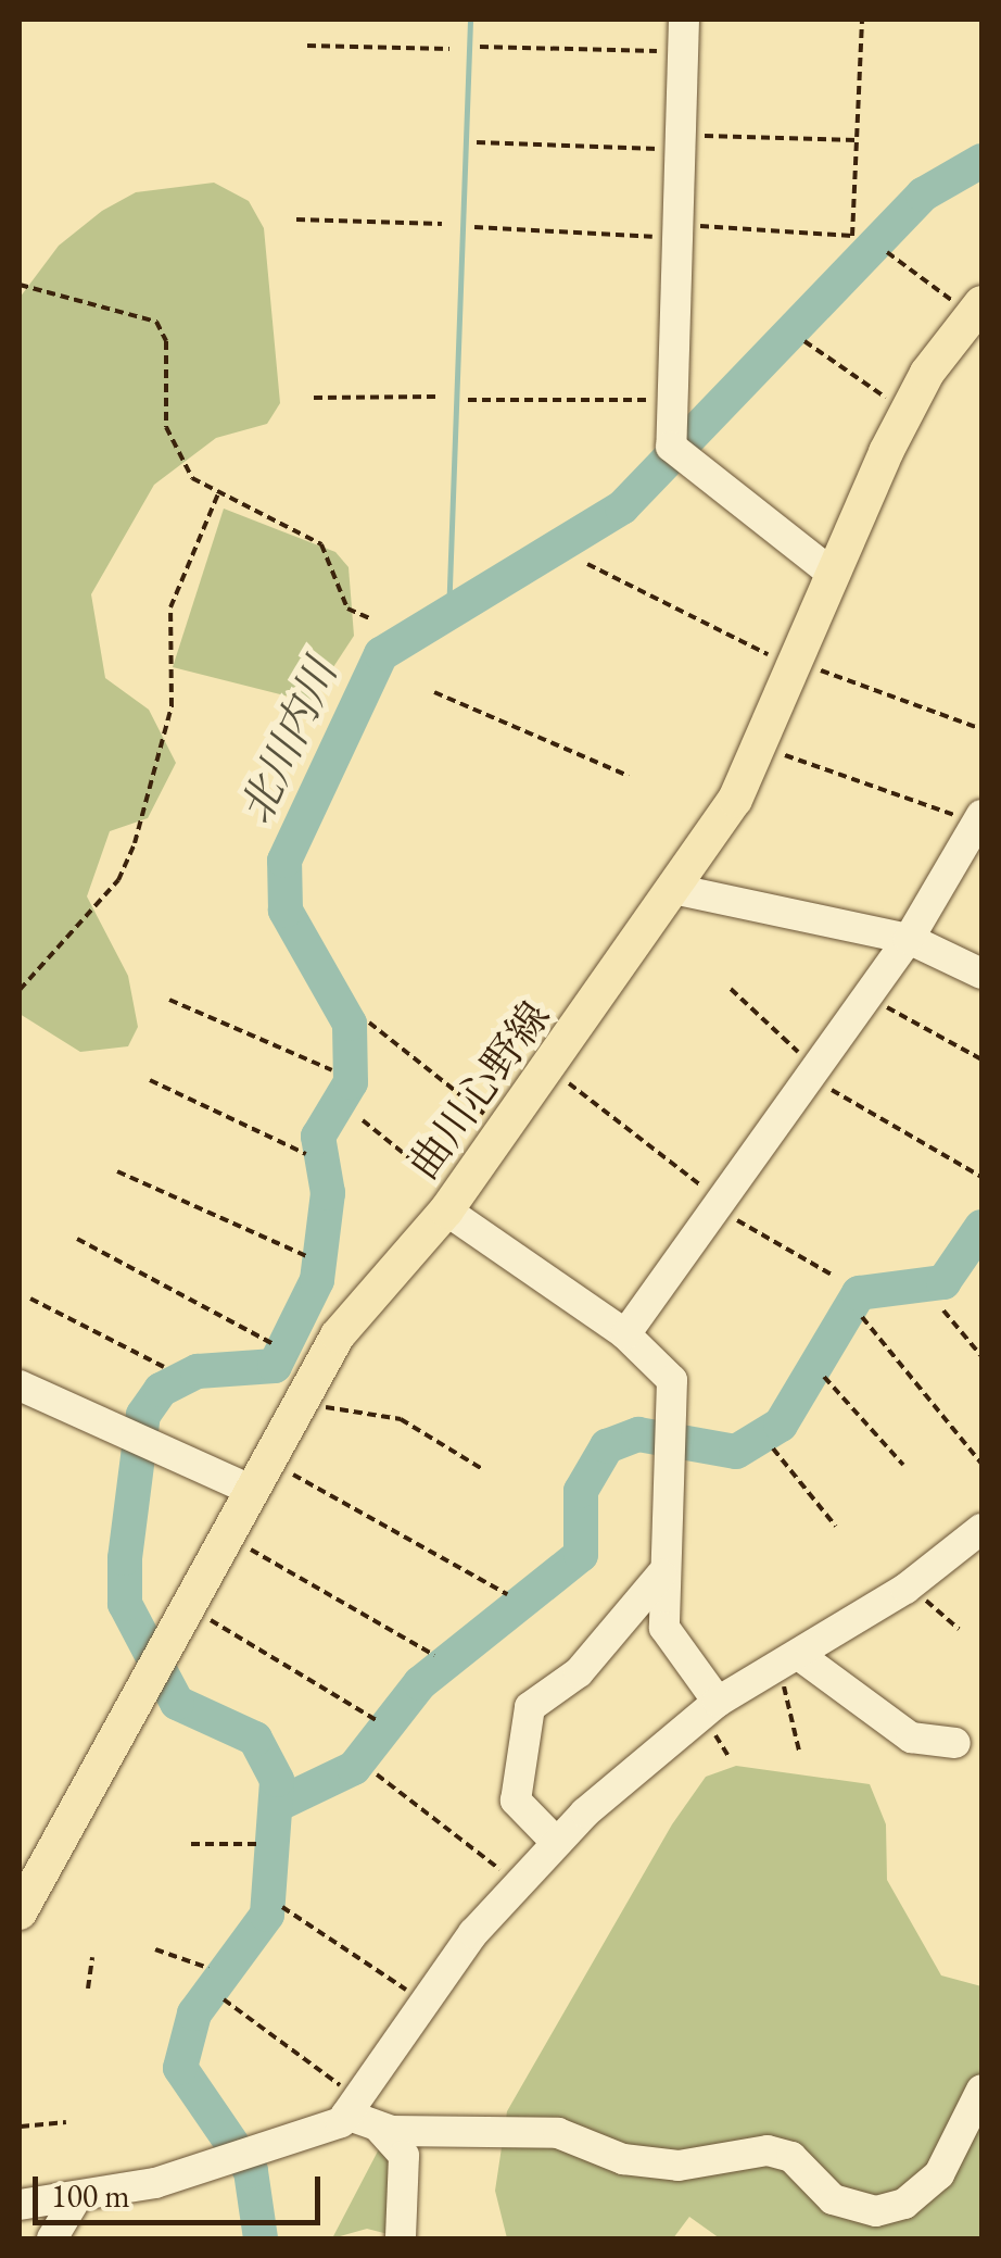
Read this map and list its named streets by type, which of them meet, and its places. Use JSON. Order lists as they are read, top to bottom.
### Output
{
  "streets": {
    "main road": ["曲川心野線"]
  },
  "water": ["北川内川"],
  "scale_bar": "100 m"
}
